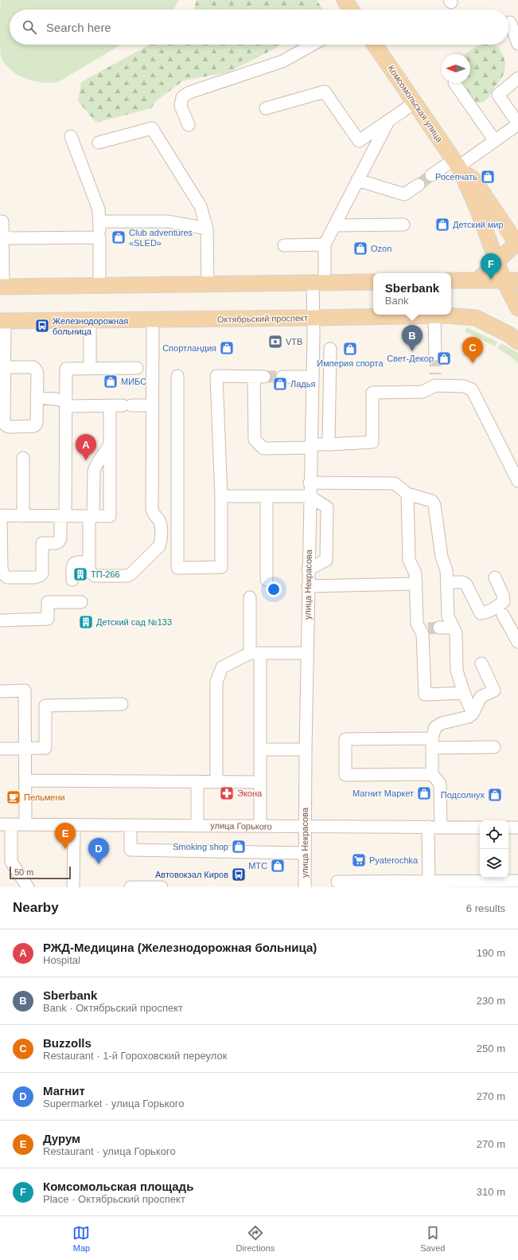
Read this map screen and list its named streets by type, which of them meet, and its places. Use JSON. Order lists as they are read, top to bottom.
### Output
{
  "streets": {
    "main road": ["Комсомольская улица", "Октябрьский проспект"],
    "street": ["улица Некрасова", "улица Горького"]
  },
  "crossings": [
    ["Октябрьский проспект", "улица Некрасова"],
    ["улица Некрасова", "улица Горького"]
  ],
  "places": {
    "shop": [
      "Росепчать",
      "Детский мир",
      "Club adventures «SLED»",
      "Ozon",
      "Спортландия",
      "Империя спорта",
      "Свет-Декор",
      "МИБС",
      "Ладья",
      "Магнит Маркет",
      "Подсолнух",
      "Smoking shop",
      "МТС"
    ],
    "bus stop": ["Железнодорожная больница", "Автовокзал Киров"],
    "bank": ["VTB"],
    "building": ["ТП-266", "Детский сад №133"],
    "pharmacy": ["Экона"],
    "cafe": ["Пельмени"],
    "supermarket": ["Pyaterochka"]
  },
  "scale_bar": "50 m",
  "north": "left",
  "page": {
    "search": "Search here",
    "pins": [
      "F",
      "B",
      "C",
      "A",
      "E",
      "D"
    ],
    "popup": ["Sberbank", "Bank"],
    "scale": "50 m",
    "heading": ["Nearby", "6 results"],
    "list": [
      {
        "mark": "A",
        "name": "РЖД-Медицина (Железнодорожная больница)",
        "note": "Hospital",
        "value": "190 m"
      },
      {
        "mark": "B",
        "name": "Sberbank",
        "note": "Bank · Октябрьский проспект",
        "value": "230 m"
      },
      {
        "mark": "C",
        "name": "Buzzolls",
        "note": "Restaurant · 1-й Гороховский переулок",
        "value": "250 m"
      },
      {
        "mark": "D",
        "name": "Магнит",
        "note": "Supermarket · улица Горького",
        "value": "270 m"
      },
      {
        "mark": "E",
        "name": "Дурум",
        "note": "Restaurant · улица Горького",
        "value": "270 m"
      },
      {
        "mark": "F",
        "name": "Комсомольская площадь",
        "note": "Place · Октябрьский проспект",
        "value": "310 m"
      }
    ],
    "nav": ["Map", "Directions", "Saved"]
  }
}
